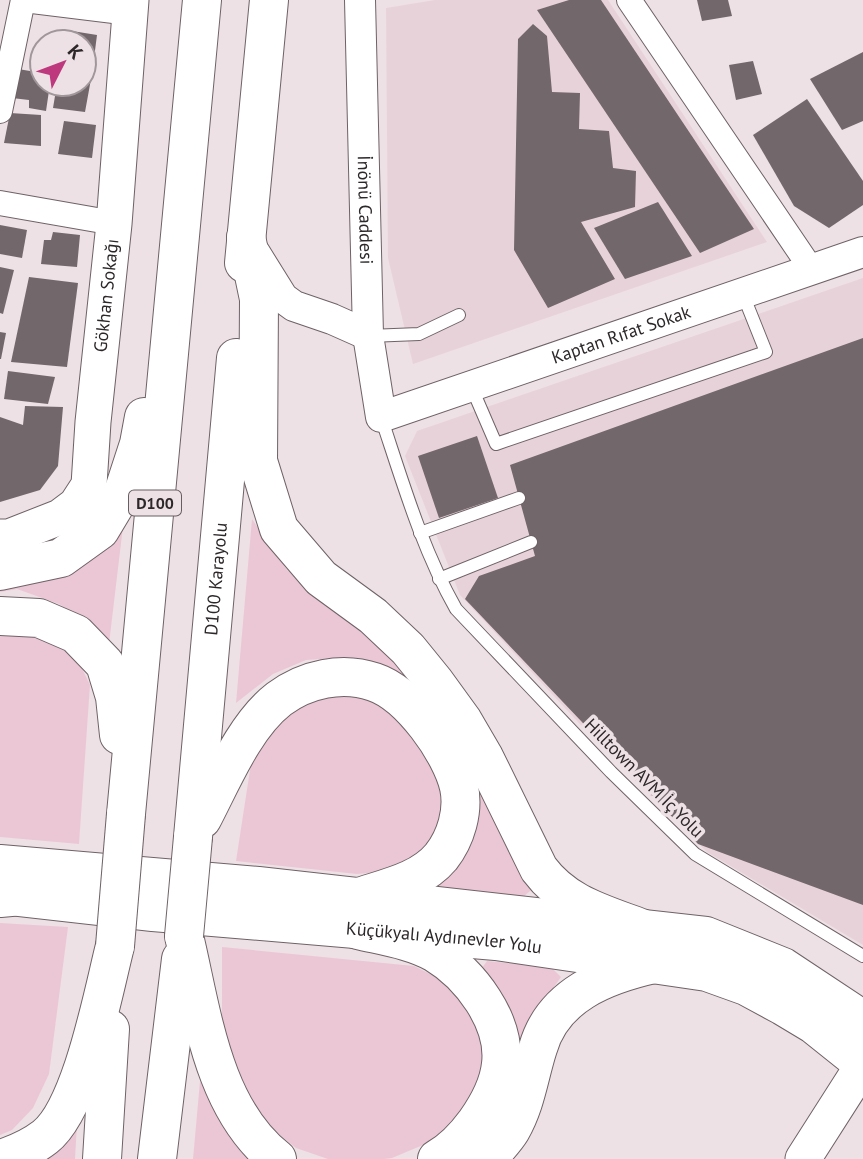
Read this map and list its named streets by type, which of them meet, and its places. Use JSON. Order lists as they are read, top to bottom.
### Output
{
  "streets": {
    "main road": [
      "Gökhan Sokağı",
      "D100",
      "D100 Karayolu",
      "Küçükyalı Aydınevler Yolu"
    ],
    "street": ["İnönü Caddesi", "Kaptan Rıfat Sokak"],
    "lane": ["Hilltown AVM İç Yolu"]
  },
  "crossings": [
    ["İnönü Caddesi", "Kaptan Rıfat Sokak"],
    ["İnönü Caddesi", "Hilltown AVM İç Yolu"],
    ["Kaptan Rıfat Sokak", "Hilltown AVM İç Yolu"]
  ],
  "north": "top right"
}
